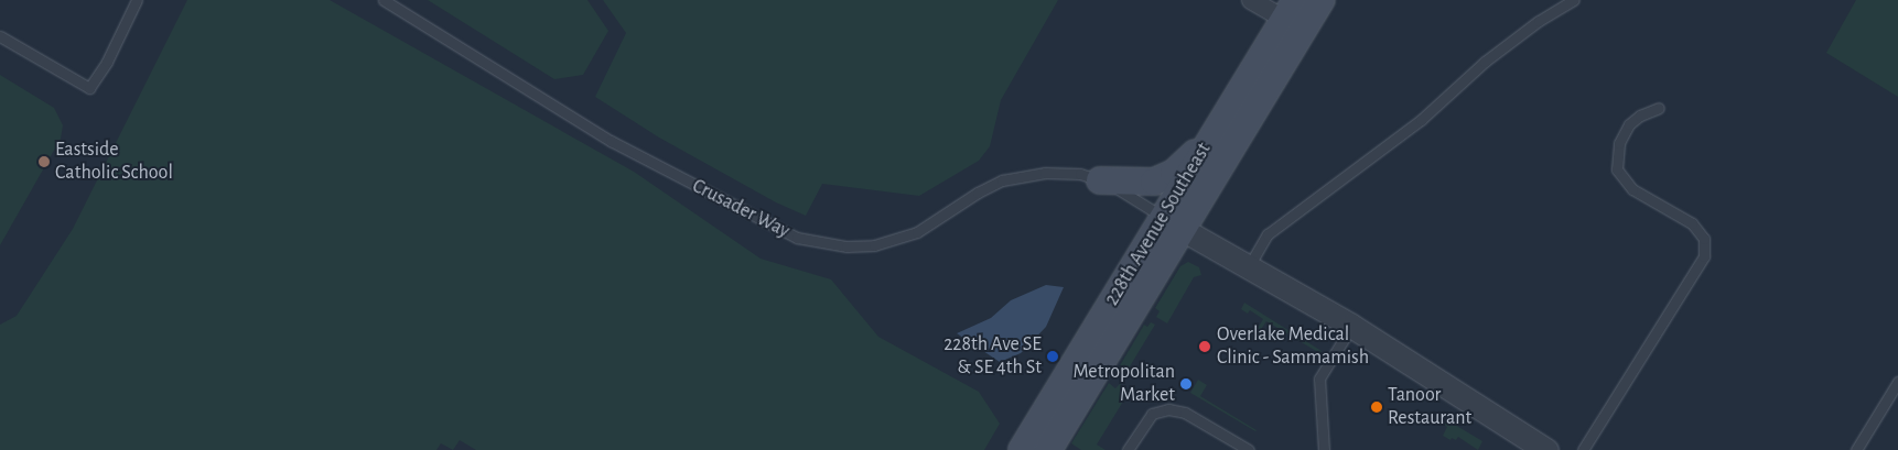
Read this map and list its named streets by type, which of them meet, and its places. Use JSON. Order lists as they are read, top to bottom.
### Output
{
  "streets": {
    "main road": ["228th Avenue Southeast"],
    "lane": ["Crusader Way"]
  },
  "crossings": [
    ["Crusader Way", "228th Avenue Southeast"]
  ],
  "places": [
    "Eastside Catholic School",
    "Overlake Medical Clinic - Sammamish",
    "228th Ave SE & SE 4th St",
    "Metropolitan Market",
    "Tanoor Restaurant"
  ]
}
